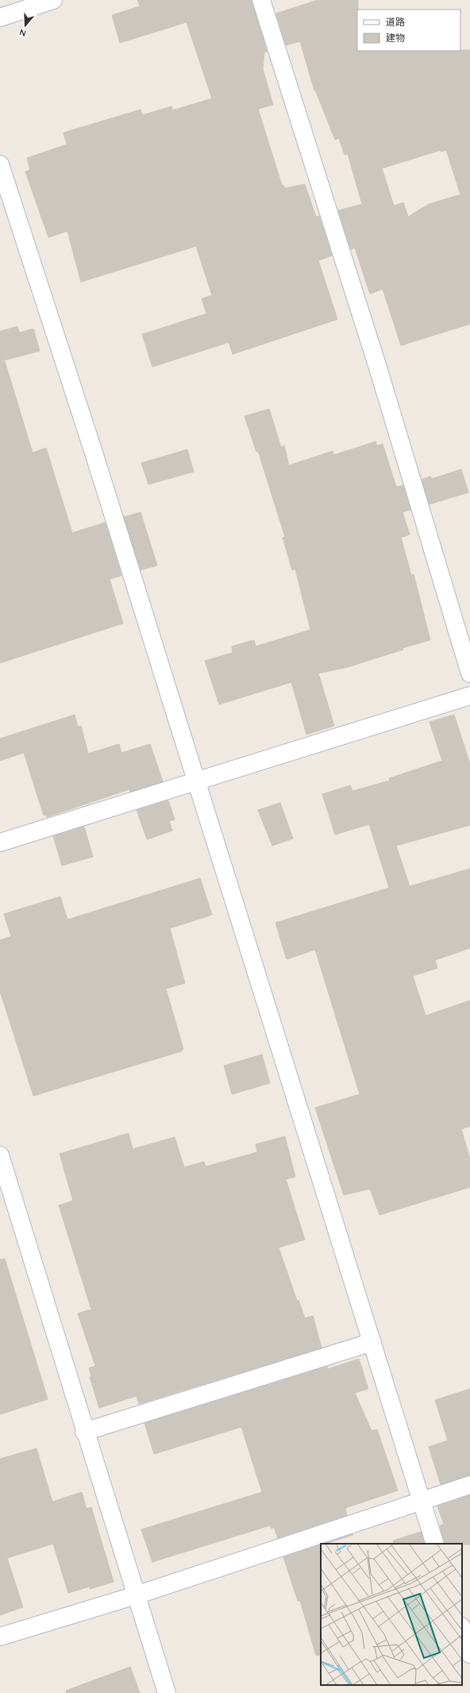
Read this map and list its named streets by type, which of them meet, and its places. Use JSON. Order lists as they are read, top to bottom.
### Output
{
  "legend": ["道路", "建物"],
  "north": "bottom"
}
